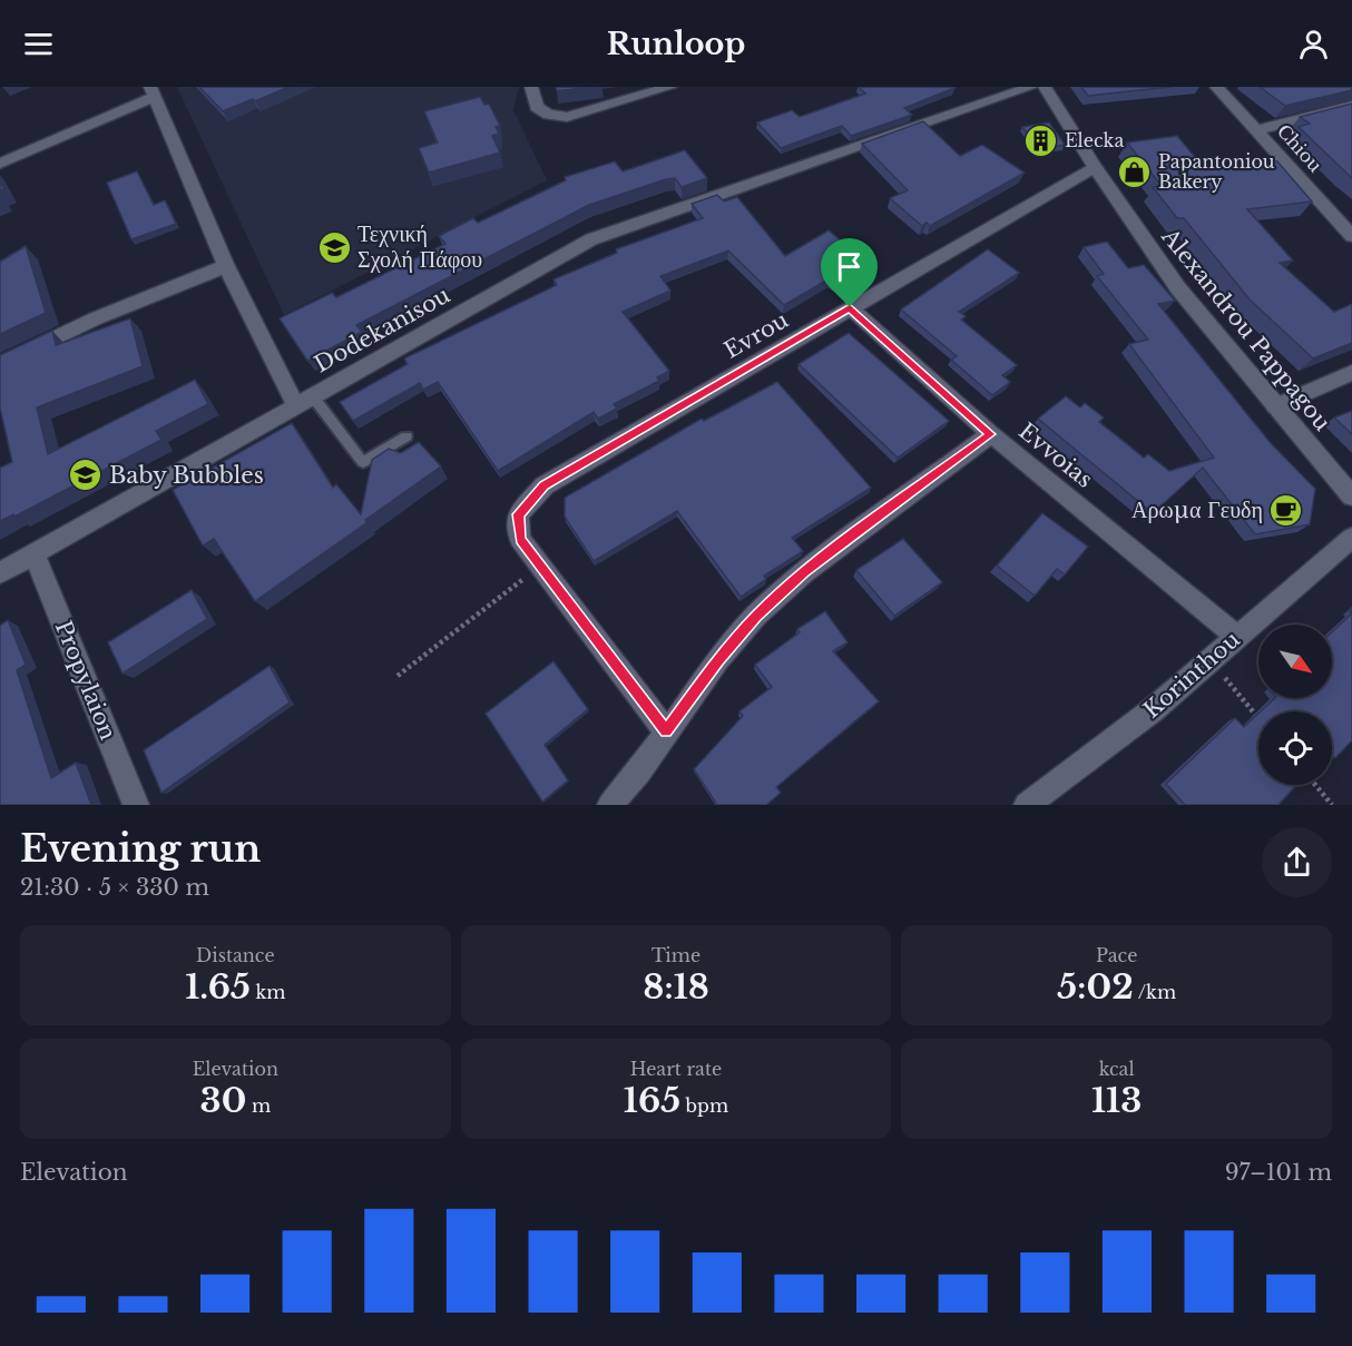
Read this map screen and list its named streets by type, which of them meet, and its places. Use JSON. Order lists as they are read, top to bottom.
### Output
{
  "streets": {
    "street": [
      "Chiou",
      "Dodekanisou",
      "Alexandrou Pappagou",
      "Evrou",
      "Evvoias",
      "Korinthou",
      "Propylaion"
    ]
  },
  "crossings": [
    ["Dodekanisou", "Propylaion"],
    ["Alexandrou Pappagou", "Evrou"],
    ["Evrou", "Evvoias"],
    ["Evvoias", "Korinthou"]
  ],
  "places": {
    "building": ["Elecka"],
    "shop": ["Papantoniou Bakery"],
    "school or university": ["Τεχνική Σχολή Πάφου", "Baby Bubbles"],
    "cafe": ["Αρωμα Γευδη"]
  },
  "north": "bottom right",
  "page": {
    "header": "Runloop",
    "heading": ["Evening run", "21:30 · 5 × 330 m"],
    "stats": [
      ["Distance", "1.65 km"],
      ["Time", "8:18"],
      ["Pace", "5:02 /km"],
      ["Elevation", "30 m"],
      ["Heart rate", "165 bpm"],
      ["kcal", "113"]
    ],
    "chart": ["Elevation", "97–101 m"]
  }
}
